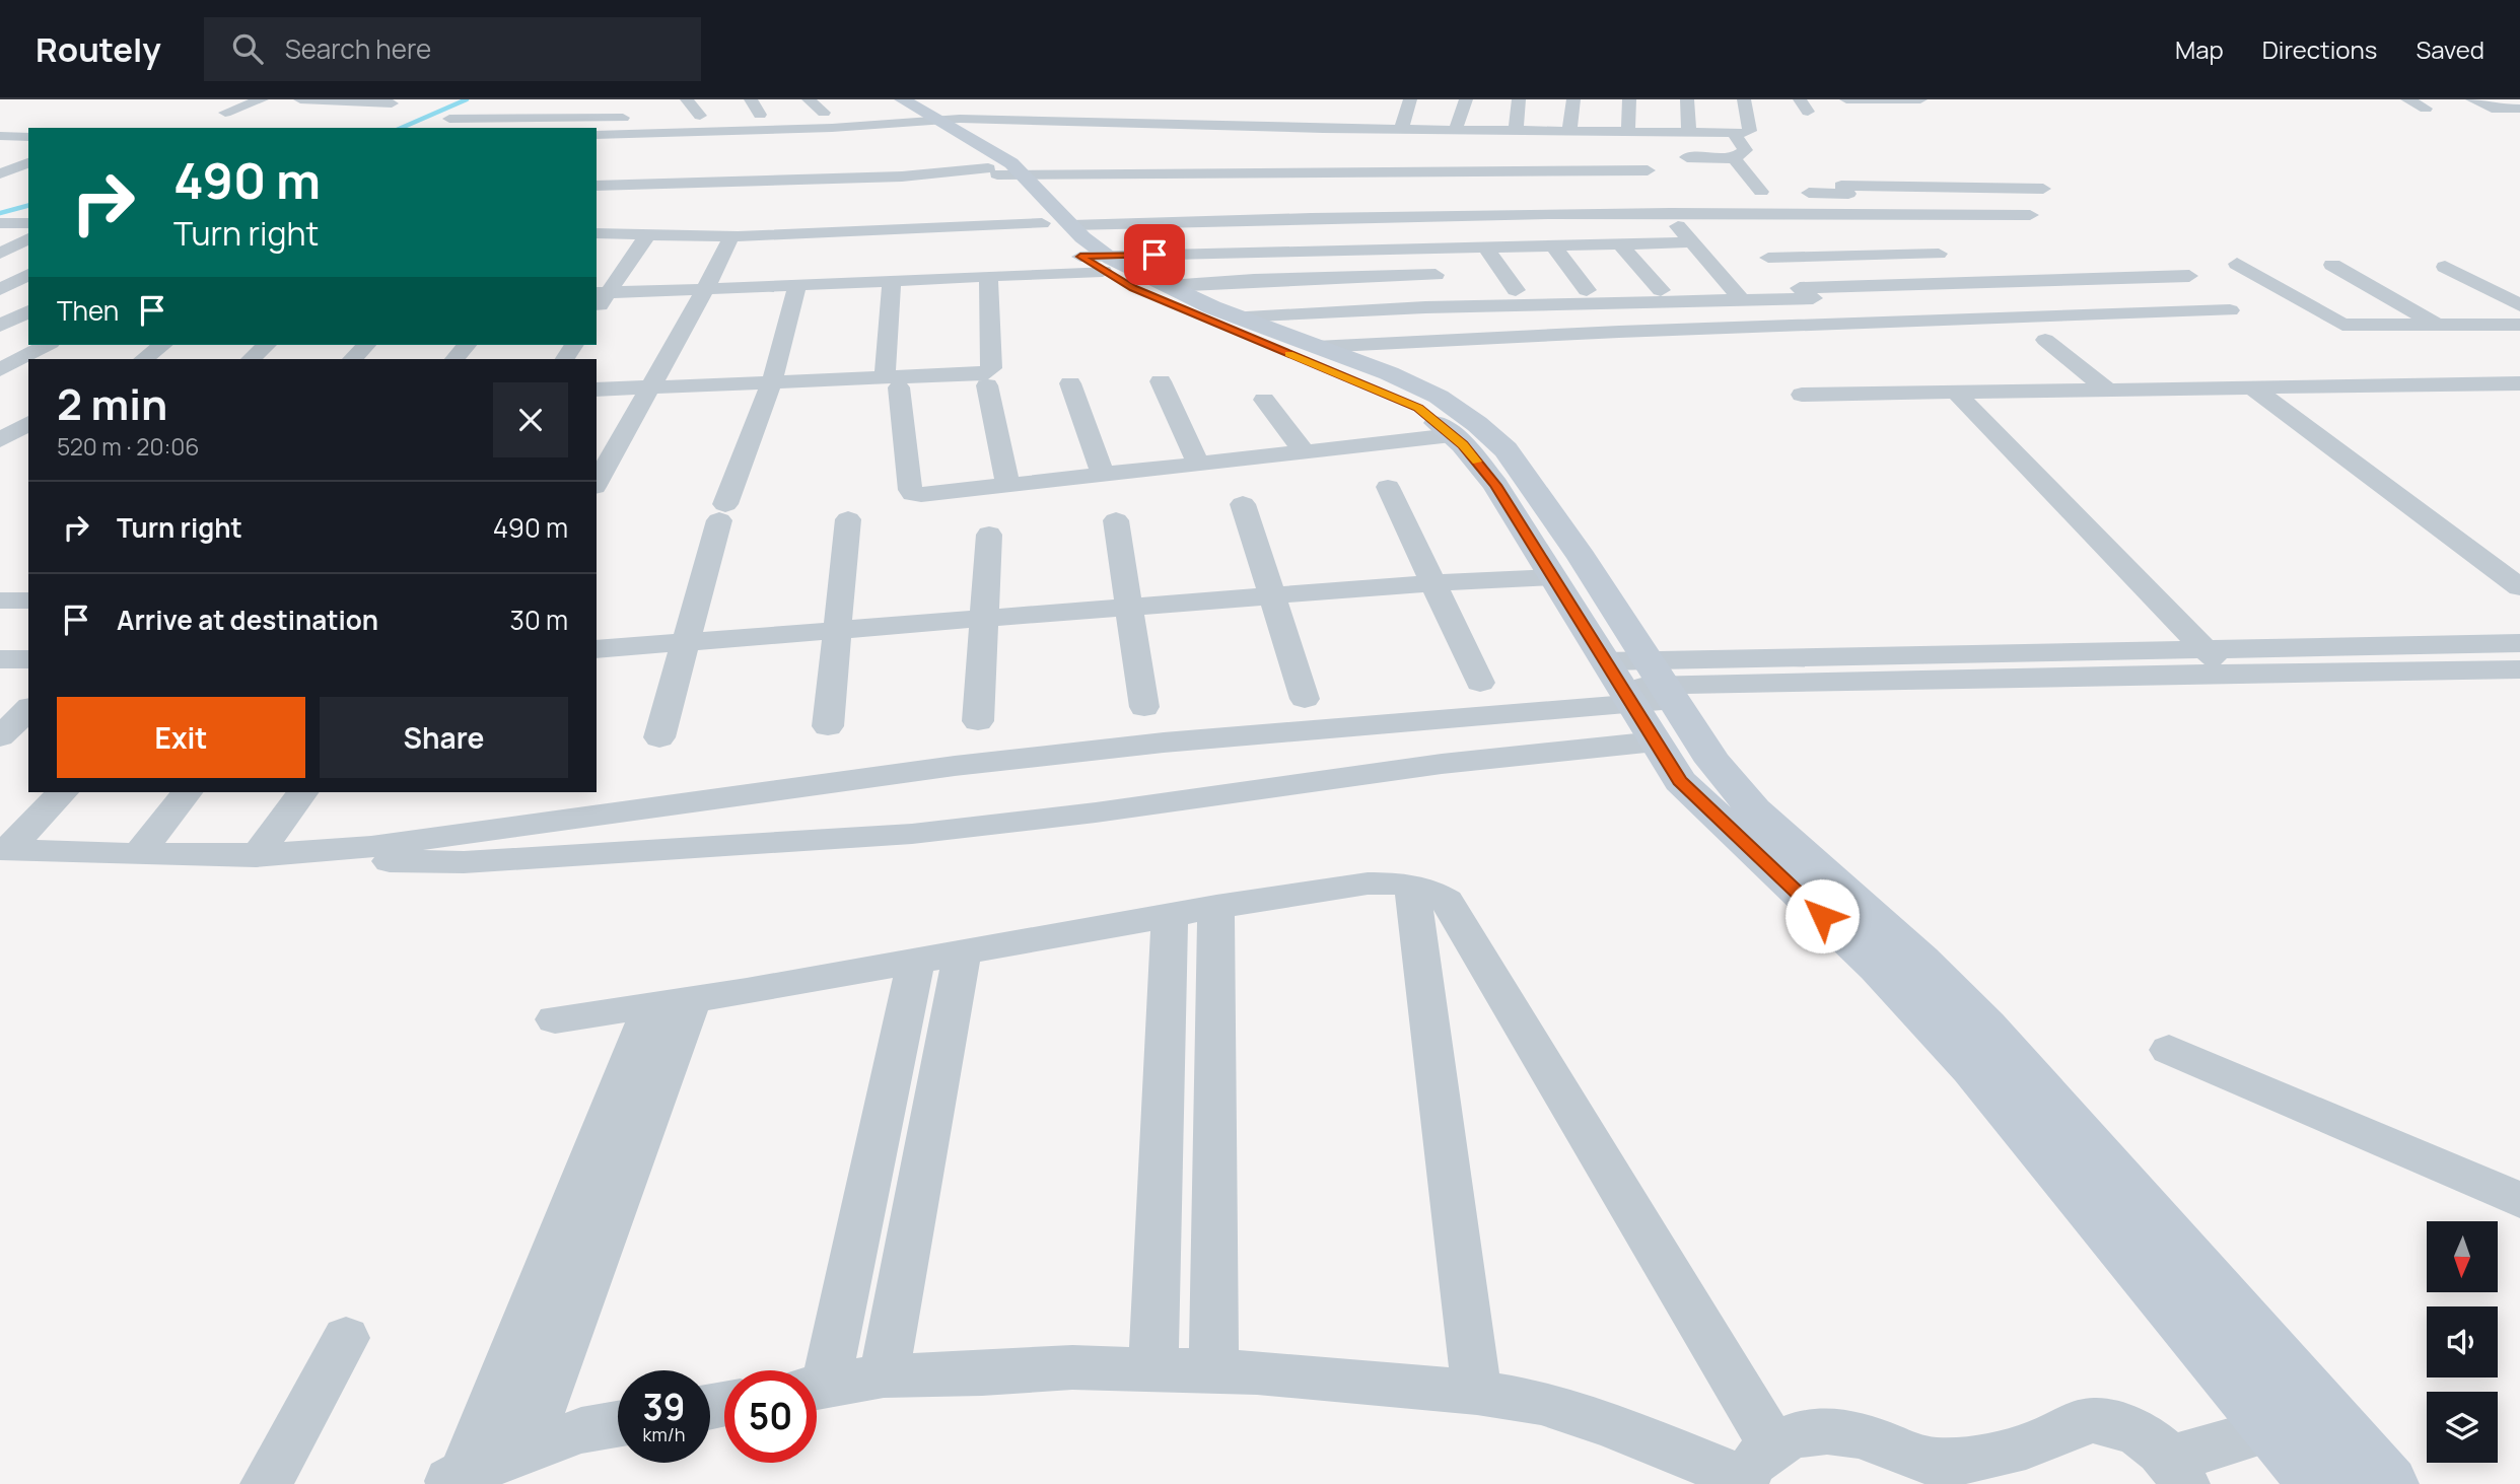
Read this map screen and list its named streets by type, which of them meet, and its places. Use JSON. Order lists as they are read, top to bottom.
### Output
{
  "north": "bottom",
  "page": {
    "header": "Routely",
    "search": "Search here",
    "nav": ["Map", "Directions", "Saved"],
    "turn": ["490 m", "Turn right"],
    "then": "Then",
    "heading": ["2 min", "520 m · 20:06"],
    "list": [
      {
        "name": "Turn right",
        "value": "490 m"
      },
      {
        "name": "Arrive at destination",
        "value": "30 m"
      }
    ],
    "buttons": ["Exit", "Share"],
    "speed": "39 km/h",
    "limit": "50"
  }
}
